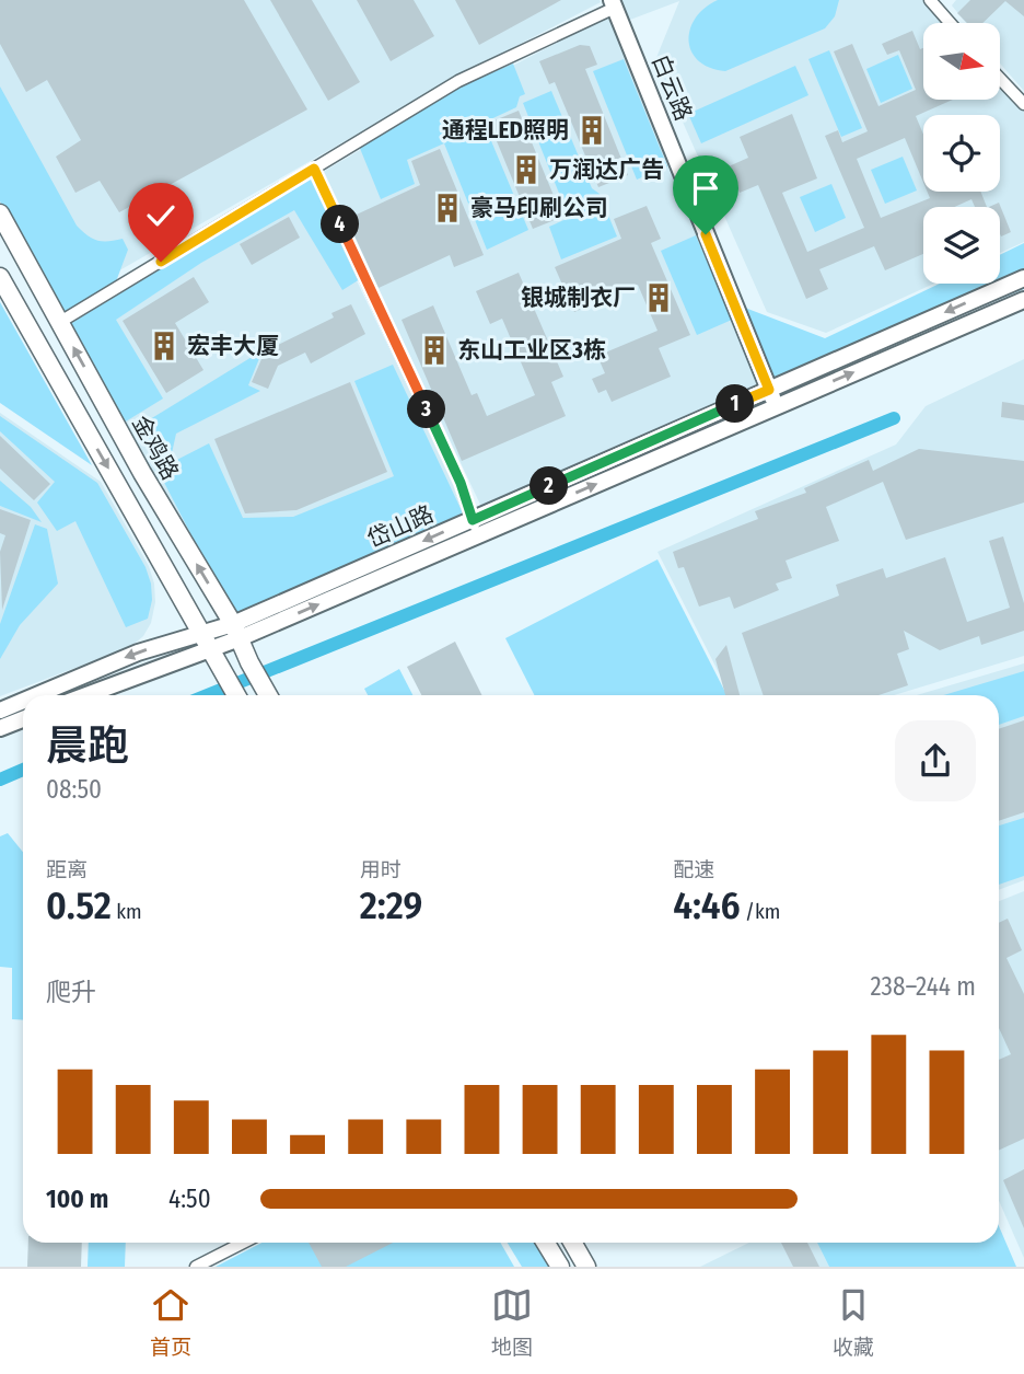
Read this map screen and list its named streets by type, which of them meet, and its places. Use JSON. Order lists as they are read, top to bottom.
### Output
{
  "streets": {
    "main road": ["金鸡路"],
    "street": ["白云路", "岱山路"]
  },
  "crossings": [
    ["白云路", "岱山路"],
    ["金鸡路", "岱山路"]
  ],
  "places": {
    "building": [
      "通程LED照明",
      "万润达广告",
      "豪马印刷公司",
      "银城制衣厂",
      "宏丰大厦",
      "东山工业区3栋"
    ]
  },
  "north": "right",
  "page": {
    "pins": [
      "4",
      "1",
      "3",
      "2"
    ],
    "heading": ["晨跑", "08:50"],
    "stats": [
      ["距离", "0.52 km"],
      ["用时", "2:29"],
      ["配速", "4:46 /km"]
    ],
    "chart": ["爬升", "238–244 m"],
    "list": [
      {
        "name": "100 m",
        "note": "4:50"
      }
    ],
    "tabs": ["首页", "地图", "收藏"]
  }
}
